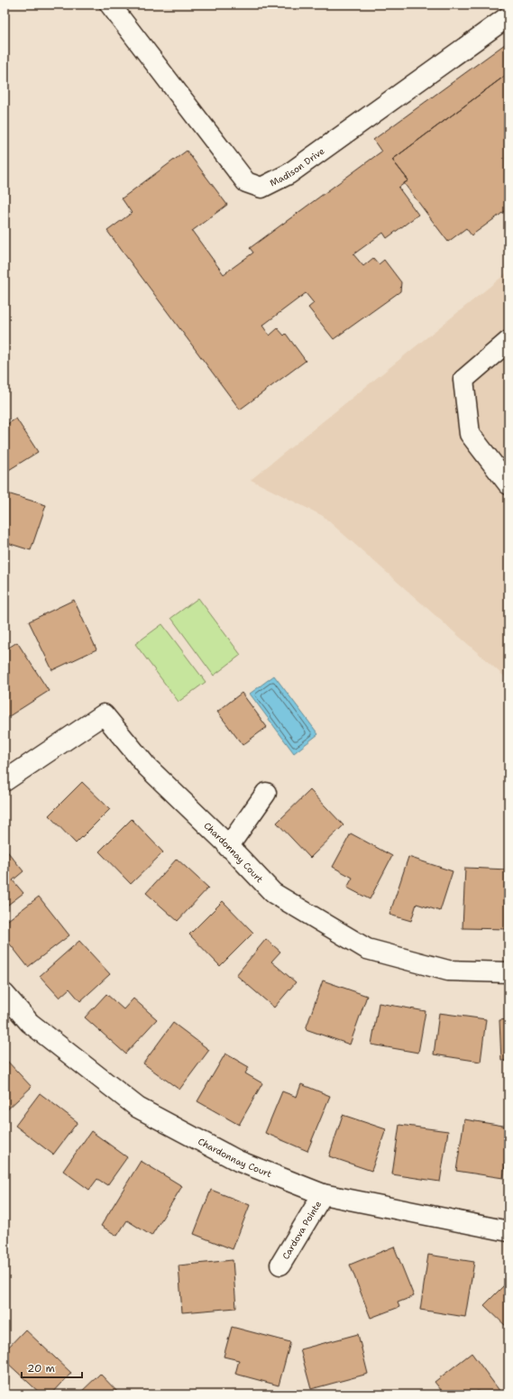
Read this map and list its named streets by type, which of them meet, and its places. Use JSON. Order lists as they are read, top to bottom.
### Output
{
  "streets": {
    "street": ["Madison Drive", "Chardonnay Court", "Cardova Pointe"]
  },
  "crossings": [
    ["Chardonnay Court", "Cardova Pointe"]
  ],
  "scale_bar": "20 m"
}
